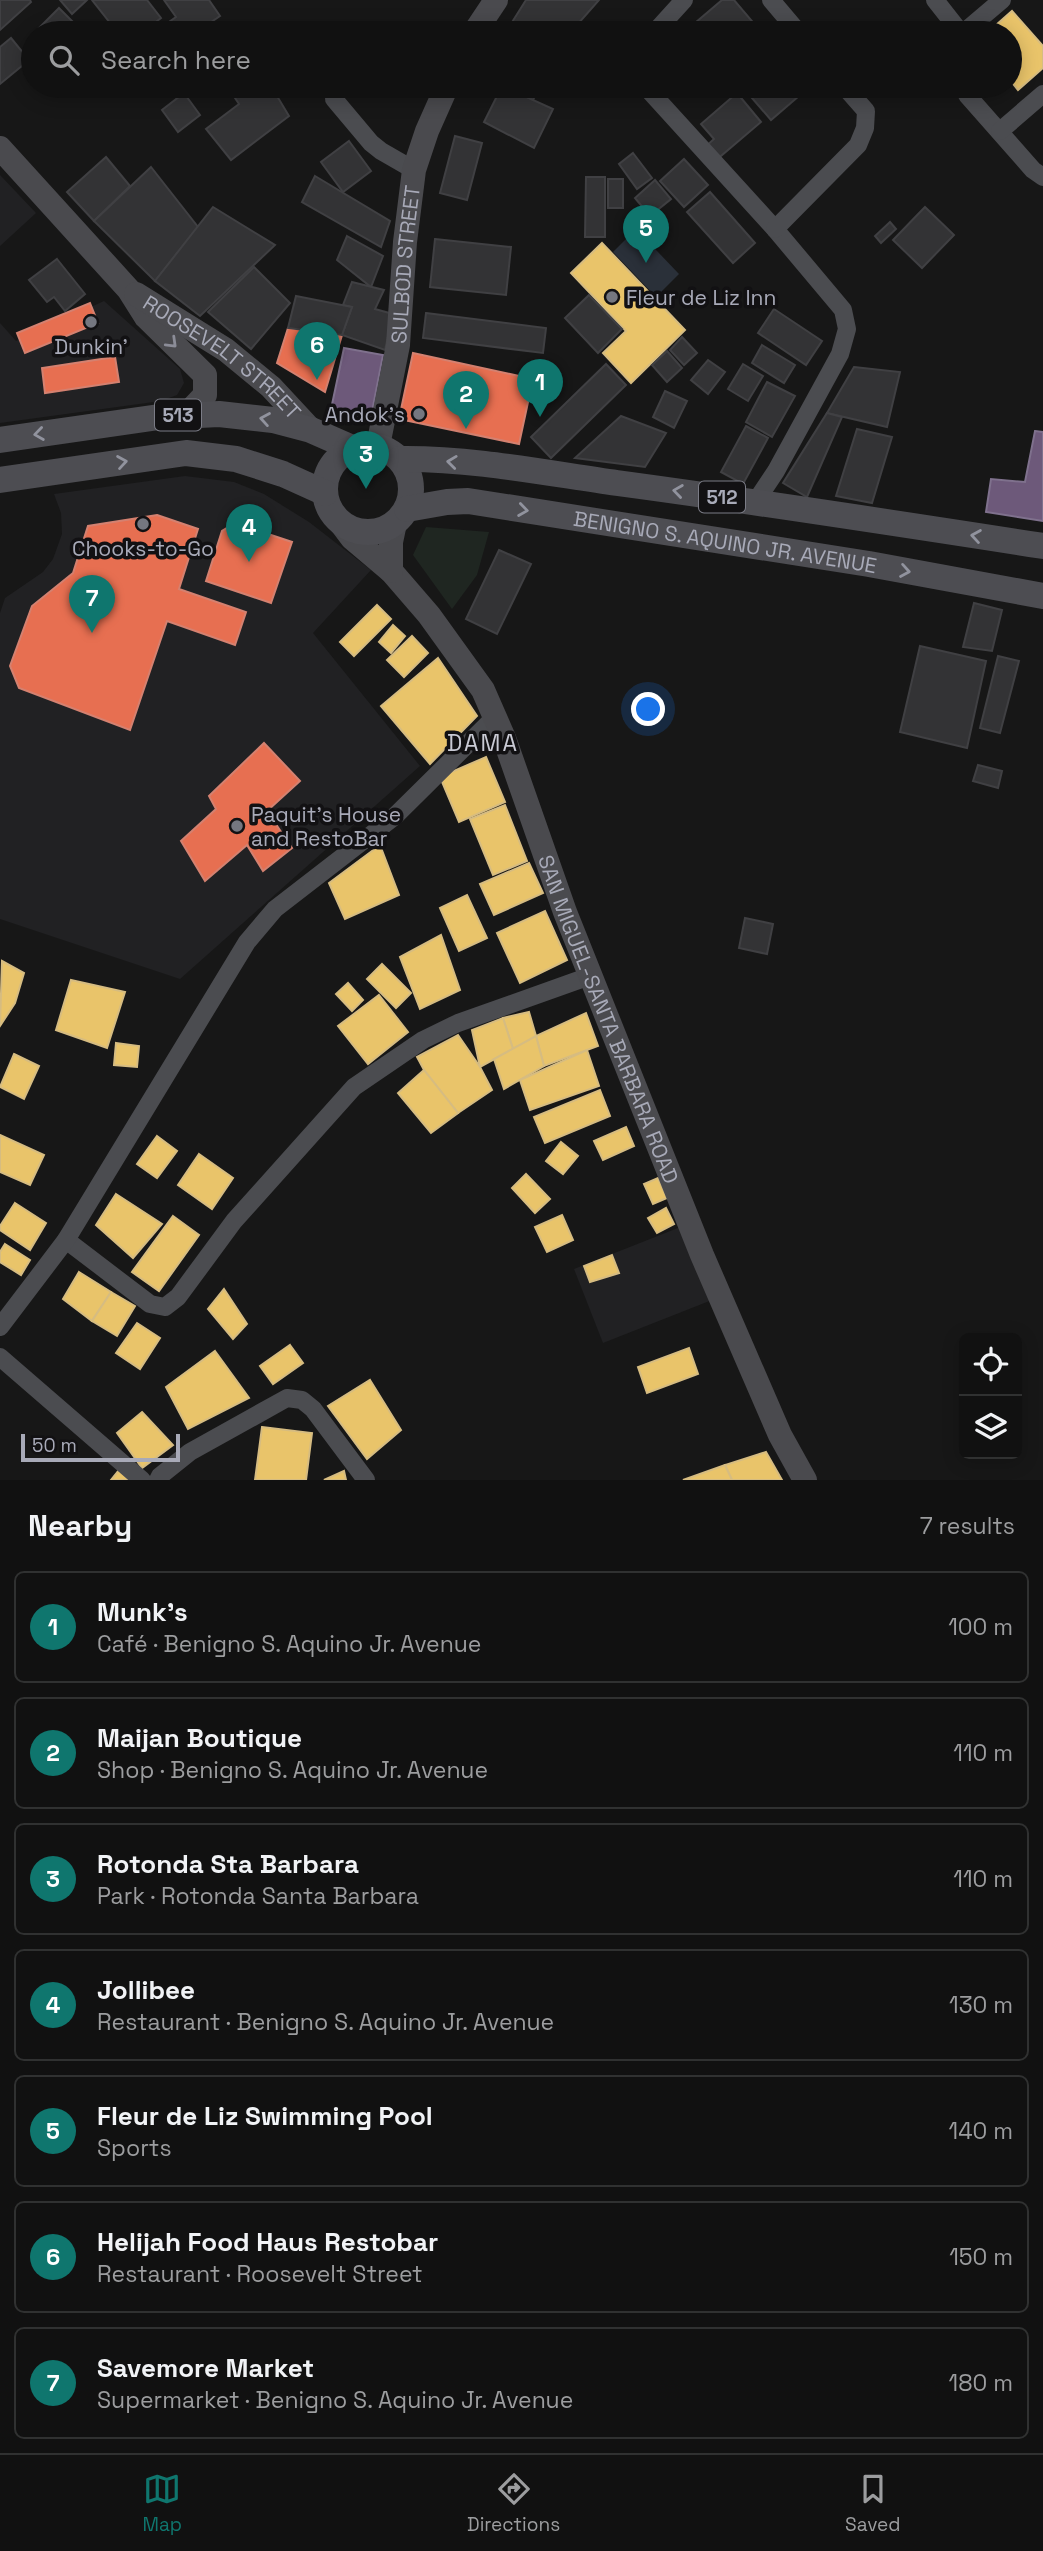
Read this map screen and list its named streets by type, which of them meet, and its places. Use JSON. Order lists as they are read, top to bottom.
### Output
{
  "streets": {
    "main road": [
      "SULBOD STREET",
      "ROOSEVELT STREET",
      "513",
      "512",
      "BENIGNO S. AQUINO JR. AVENUE",
      "SAN MIGUEL-SANTA BARBARA ROAD"
    ]
  },
  "crossings": [
    ["SULBOD STREET", "513"],
    ["SULBOD STREET", "512"],
    ["SULBOD STREET", "BENIGNO S. AQUINO JR. AVENUE"],
    ["SULBOD STREET", "SAN MIGUEL-SANTA BARBARA ROAD"],
    ["ROOSEVELT STREET", "BENIGNO S. AQUINO JR. AVENUE"],
    ["513", "512"],
    ["513", "BENIGNO S. AQUINO JR. AVENUE"],
    ["513", "SAN MIGUEL-SANTA BARBARA ROAD"],
    ["512", "BENIGNO S. AQUINO JR. AVENUE"],
    ["512", "SAN MIGUEL-SANTA BARBARA ROAD"],
    ["BENIGNO S. AQUINO JR. AVENUE", "SAN MIGUEL-SANTA BARBARA ROAD"]
  ],
  "districts": ["DAMA"],
  "places": [
    "Fleur de Liz Inn",
    "Dunkin'",
    "Andok's",
    "Chooks-to-Go",
    "Paquit's House and RestoBar"
  ],
  "scale_bar": "50 m",
  "page": {
    "search": "Search here",
    "pins": [
      "5",
      "6",
      "1",
      "2",
      "3",
      "4",
      "7"
    ],
    "scale": "50 m",
    "heading": ["Nearby", "7 results"],
    "list": [
      {
        "mark": "1",
        "name": "Munk's",
        "note": "Café · Benigno S. Aquino Jr. Avenue",
        "value": "100 m"
      },
      {
        "mark": "2",
        "name": "Maijan Boutique",
        "note": "Shop · Benigno S. Aquino Jr. Avenue",
        "value": "110 m"
      },
      {
        "mark": "3",
        "name": "Rotonda Sta Barbara",
        "note": "Park · Rotonda Santa Barbara",
        "value": "110 m"
      },
      {
        "mark": "4",
        "name": "Jollibee",
        "note": "Restaurant · Benigno S. Aquino Jr. Avenue",
        "value": "130 m"
      },
      {
        "mark": "5",
        "name": "Fleur de Liz Swimming Pool",
        "note": "Sports",
        "value": "140 m"
      },
      {
        "mark": "6",
        "name": "Helijah Food Haus Restobar",
        "note": "Restaurant · Roosevelt Street",
        "value": "150 m"
      },
      {
        "mark": "7",
        "name": "Savemore Market",
        "note": "Supermarket · Benigno S. Aquino Jr. Avenue",
        "value": "180 m"
      }
    ],
    "nav": ["Map", "Directions", "Saved"]
  }
}
